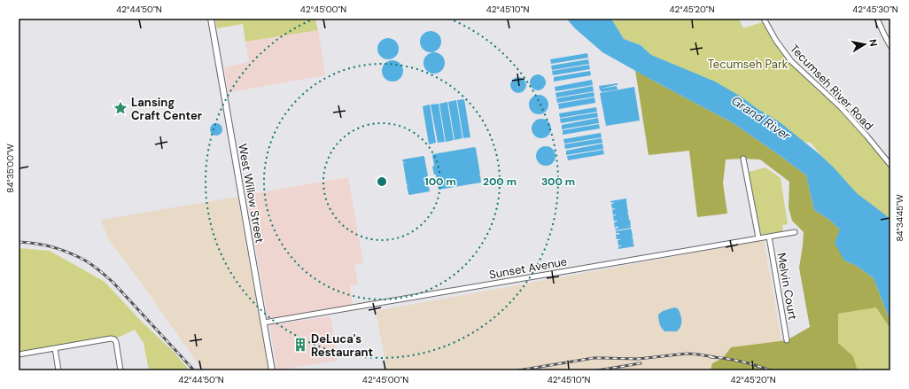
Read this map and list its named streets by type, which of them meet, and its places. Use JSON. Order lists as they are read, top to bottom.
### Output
{
  "streets": {
    "street": [
      "Tecumseh River Road",
      "West Willow Street",
      "Sunset Avenue",
      "Melvin Court"
    ]
  },
  "crossings": [
    ["West Willow Street", "Sunset Avenue"],
    ["Sunset Avenue", "Melvin Court"]
  ],
  "water": ["Grand River"],
  "parks": ["Tecumseh Park"],
  "places": {
    "place": ["Lansing Craft Center"],
    "building": ["DeLuca's Restaurant"]
  },
  "north": "right",
  "coordinates": [
    "42°44'50\"N",
    "42°45'00\"N",
    "42°45'10\"N",
    "42°45'20\"N",
    "42°45'30\"N",
    "84°35'00\"W",
    "84°34'45\"W"
  ],
  "rings": ["100 m", "200 m", "300 m"]
}
